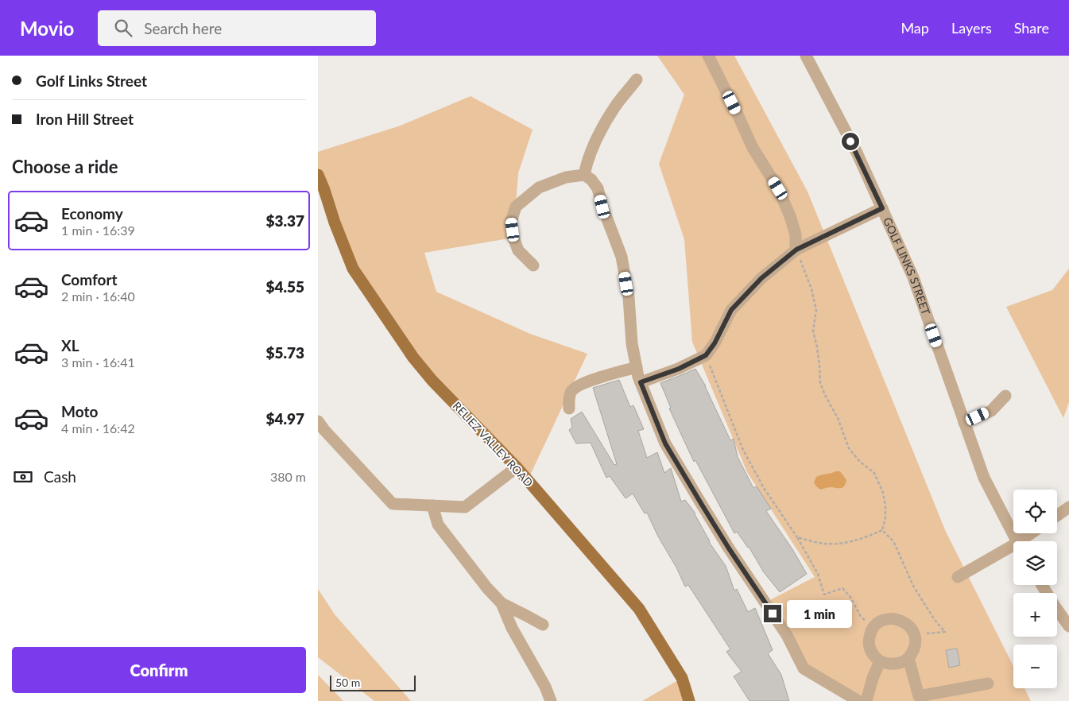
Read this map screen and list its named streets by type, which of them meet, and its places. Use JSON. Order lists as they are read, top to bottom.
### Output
{
  "streets": {
    "main road": ["RELIEZ VALLEY ROAD"],
    "street": ["GOLF LINKS STREET"]
  },
  "scale_bar": "50 m",
  "page": {
    "header": "Movio",
    "search": "Search here",
    "nav": ["Map", "Layers", "Share"],
    "banner": ["Golf Links Street", "Iron Hill Street"],
    "heading": "Choose a ride",
    "list": [
      {
        "name": "Economy",
        "note": "1 min · 16:39",
        "value": "$3.37"
      },
      {
        "name": "Comfort",
        "note": "2 min · 16:40",
        "value": "$4.55"
      },
      {
        "name": "XL",
        "note": "3 min · 16:41",
        "value": "$5.73"
      },
      {
        "name": "Moto",
        "note": "4 min · 16:42",
        "value": "$4.97"
      }
    ],
    "pay": ["Cash", "380 m"],
    "map_buttons": ["+", "−"],
    "bubble": "1 min",
    "buttons": "Confirm",
    "scale": "50 m"
  }
}
